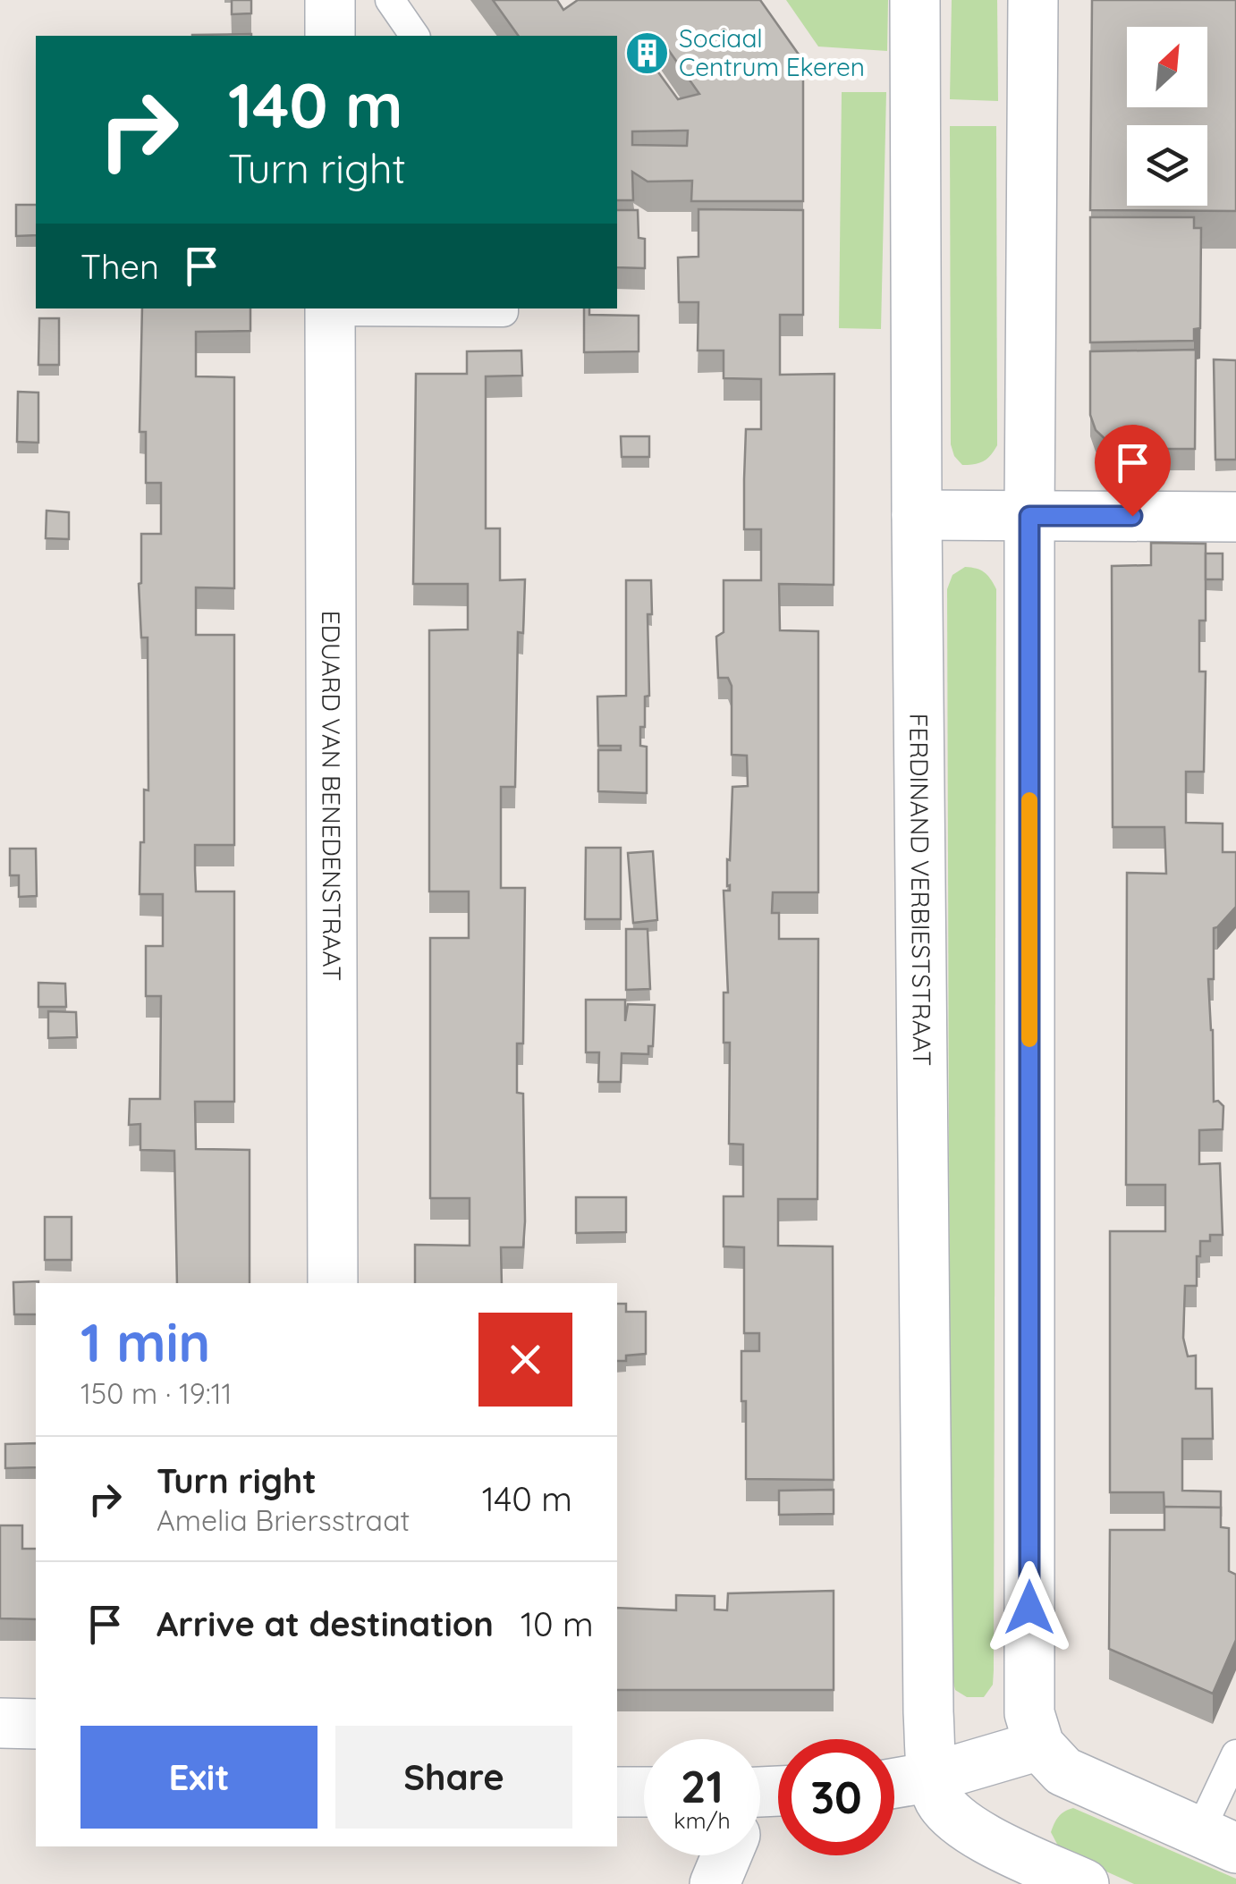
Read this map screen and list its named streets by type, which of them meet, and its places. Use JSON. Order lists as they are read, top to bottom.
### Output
{
  "streets": {
    "street": ["EDUARD VAN BENEDENSTRAAT", "FERDINAND VERBIESTSTRAAT"]
  },
  "places": {
    "building": ["Sociaal Centrum Ekeren"]
  },
  "north": "top right",
  "page": {
    "turn": ["140 m", "Turn right"],
    "then": "Then",
    "heading": ["1 min", "150 m · 19:11"],
    "list": [
      {
        "name": "Turn right",
        "note": "Amelia Briersstraat",
        "value": "140 m"
      },
      {
        "name": "Arrive at destination",
        "value": "10 m"
      }
    ],
    "buttons": ["Exit", "Share"],
    "speed": "21 km/h",
    "limit": "30"
  }
}
